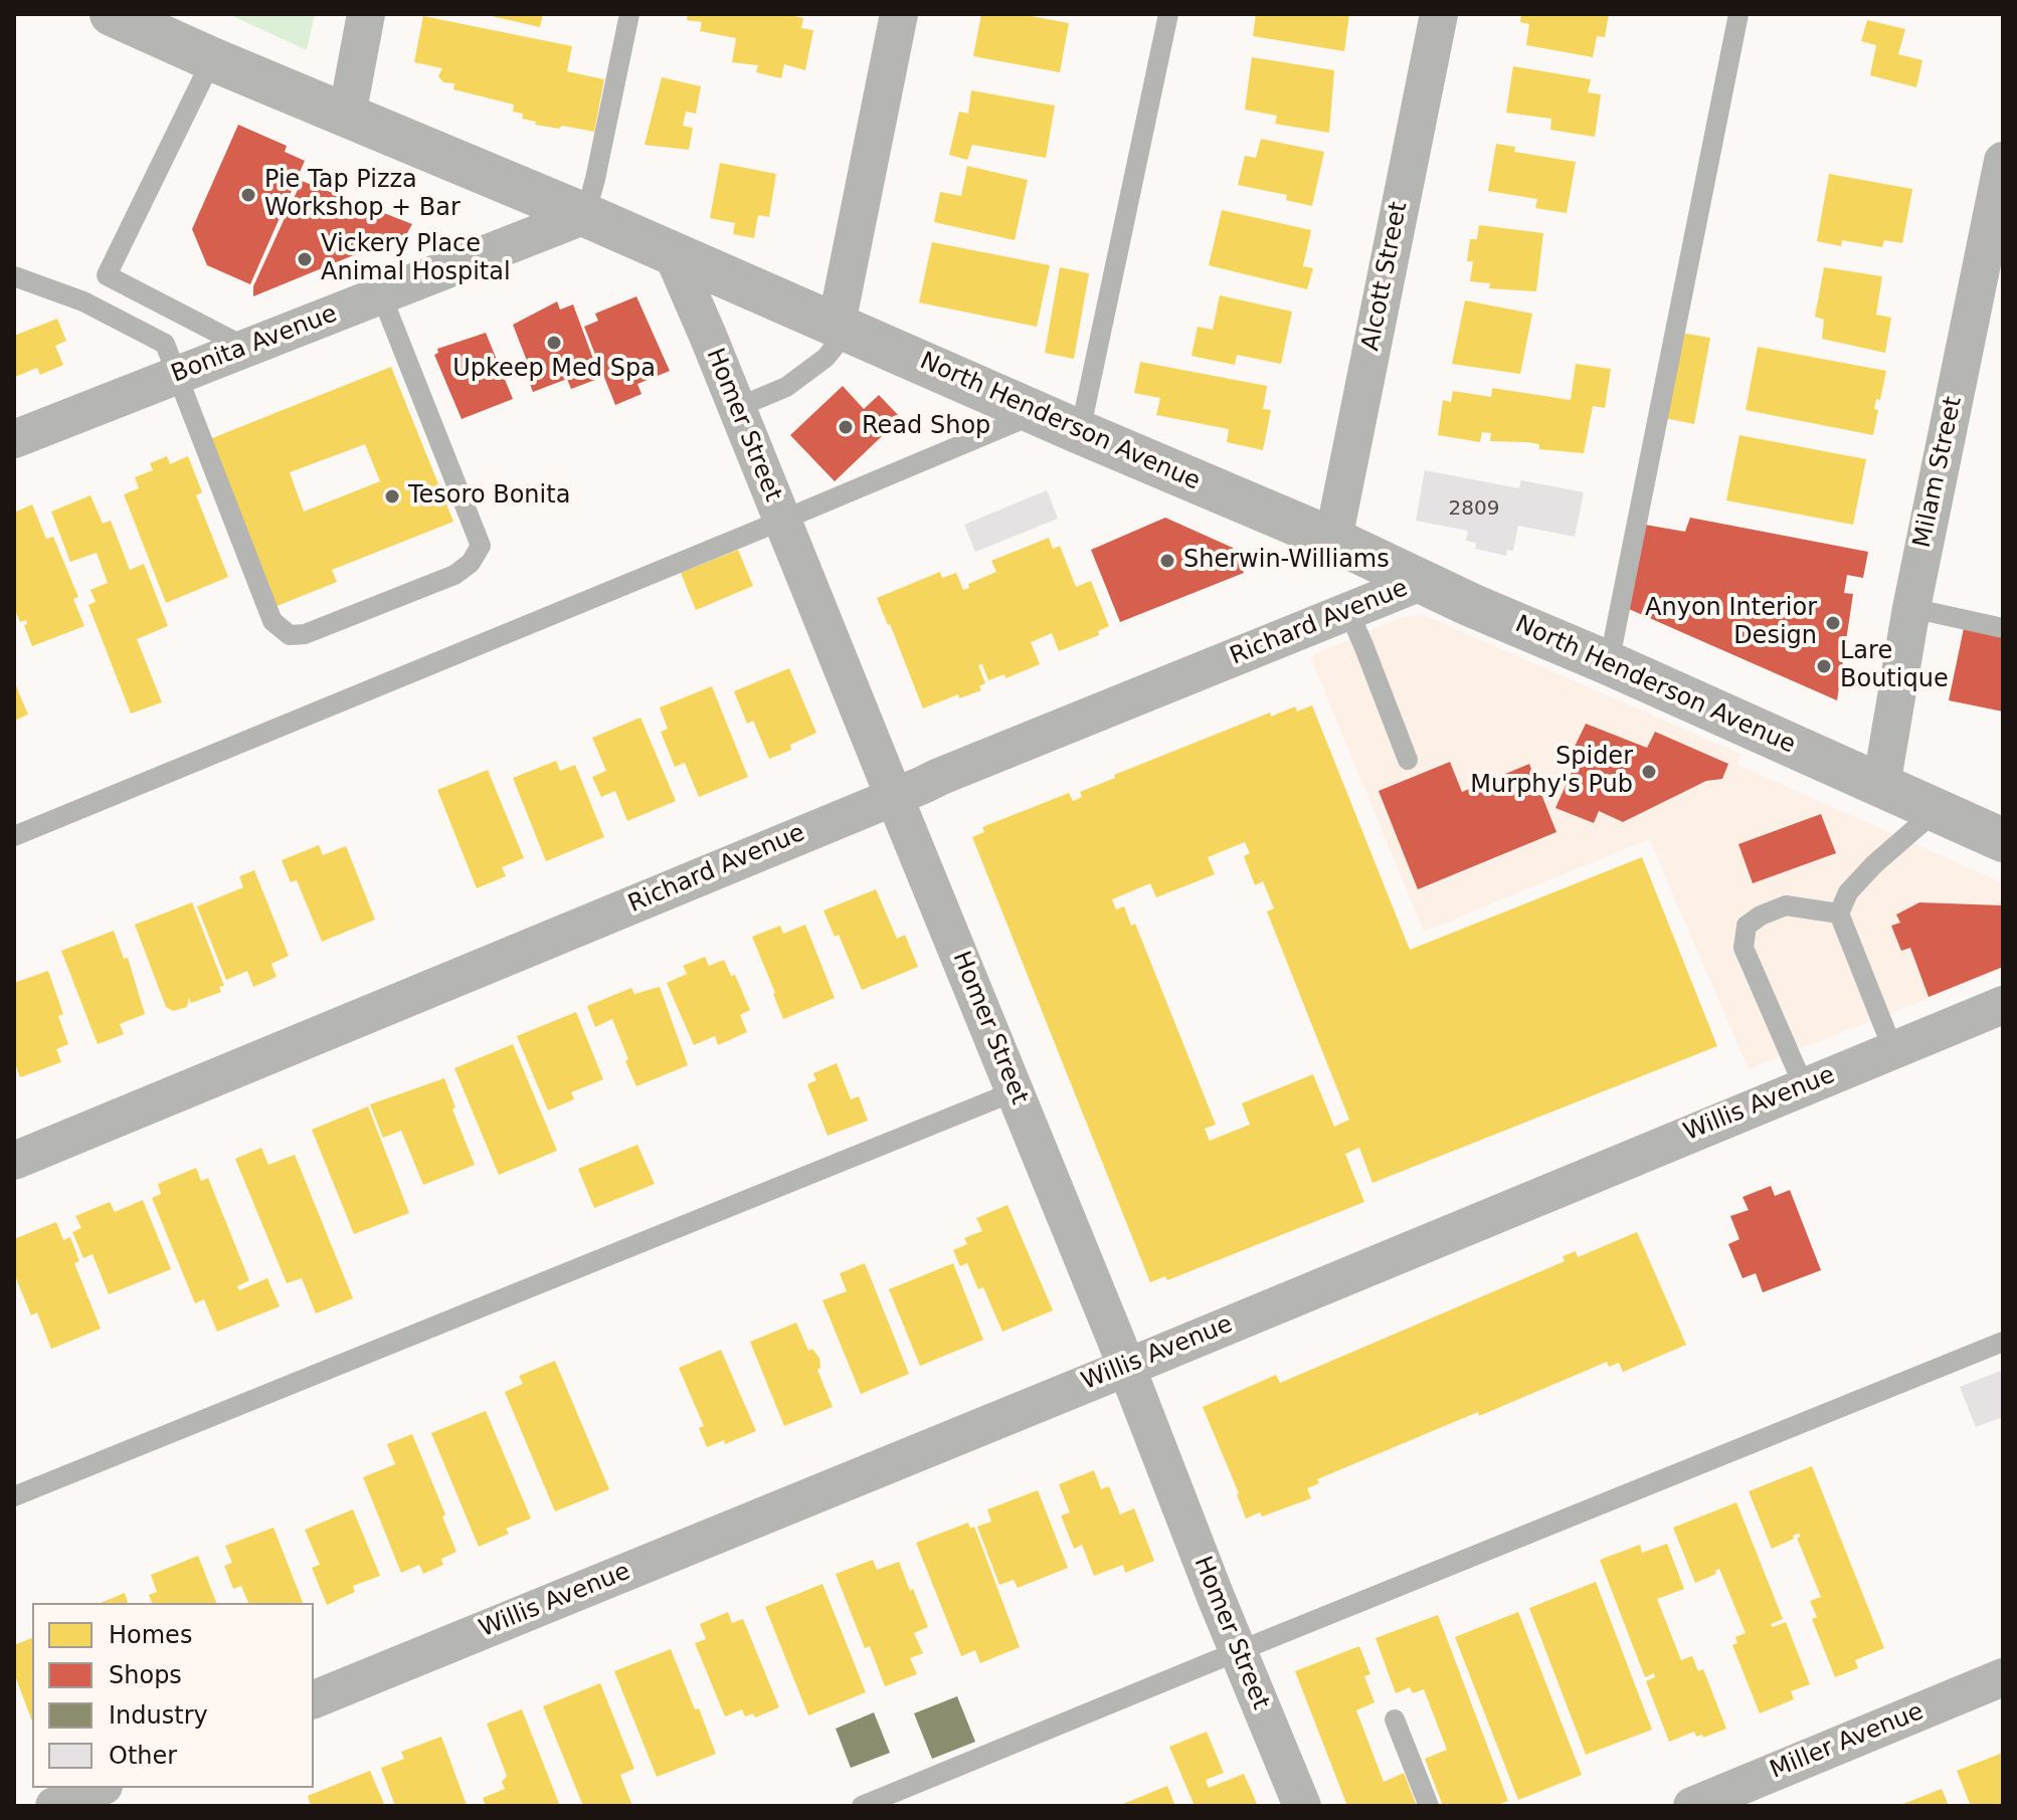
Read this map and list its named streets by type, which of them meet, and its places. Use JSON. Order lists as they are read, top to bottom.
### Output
{
  "streets": {
    "street": [
      "Alcott Street",
      "Bonita Avenue",
      "North Henderson Avenue",
      "Homer Street",
      "Milam Street",
      "Richard Avenue",
      "Willis Avenue",
      "Miller Avenue"
    ]
  },
  "crossings": [
    ["Alcott Street", "North Henderson Avenue"],
    ["Bonita Avenue", "North Henderson Avenue"],
    ["North Henderson Avenue", "Homer Street"],
    ["North Henderson Avenue", "Milam Street"],
    ["North Henderson Avenue", "Richard Avenue"],
    ["Homer Street", "Richard Avenue"],
    ["Homer Street", "Willis Avenue"]
  ],
  "places": [
    "Pie Tap Pizza Workshop + Bar",
    "Vickery Place Animal Hospital",
    "Upkeep Med Spa",
    "Read Shop",
    "Tesoro Bonita",
    "Sherwin-Williams",
    "Anyon Interior Design",
    "Lare Boutique",
    "Spider Murphy's Pub"
  ],
  "house_numbers": ["2809"],
  "legend": [
    "Homes",
    "Shops",
    "Industry",
    "Other"
  ]
}
